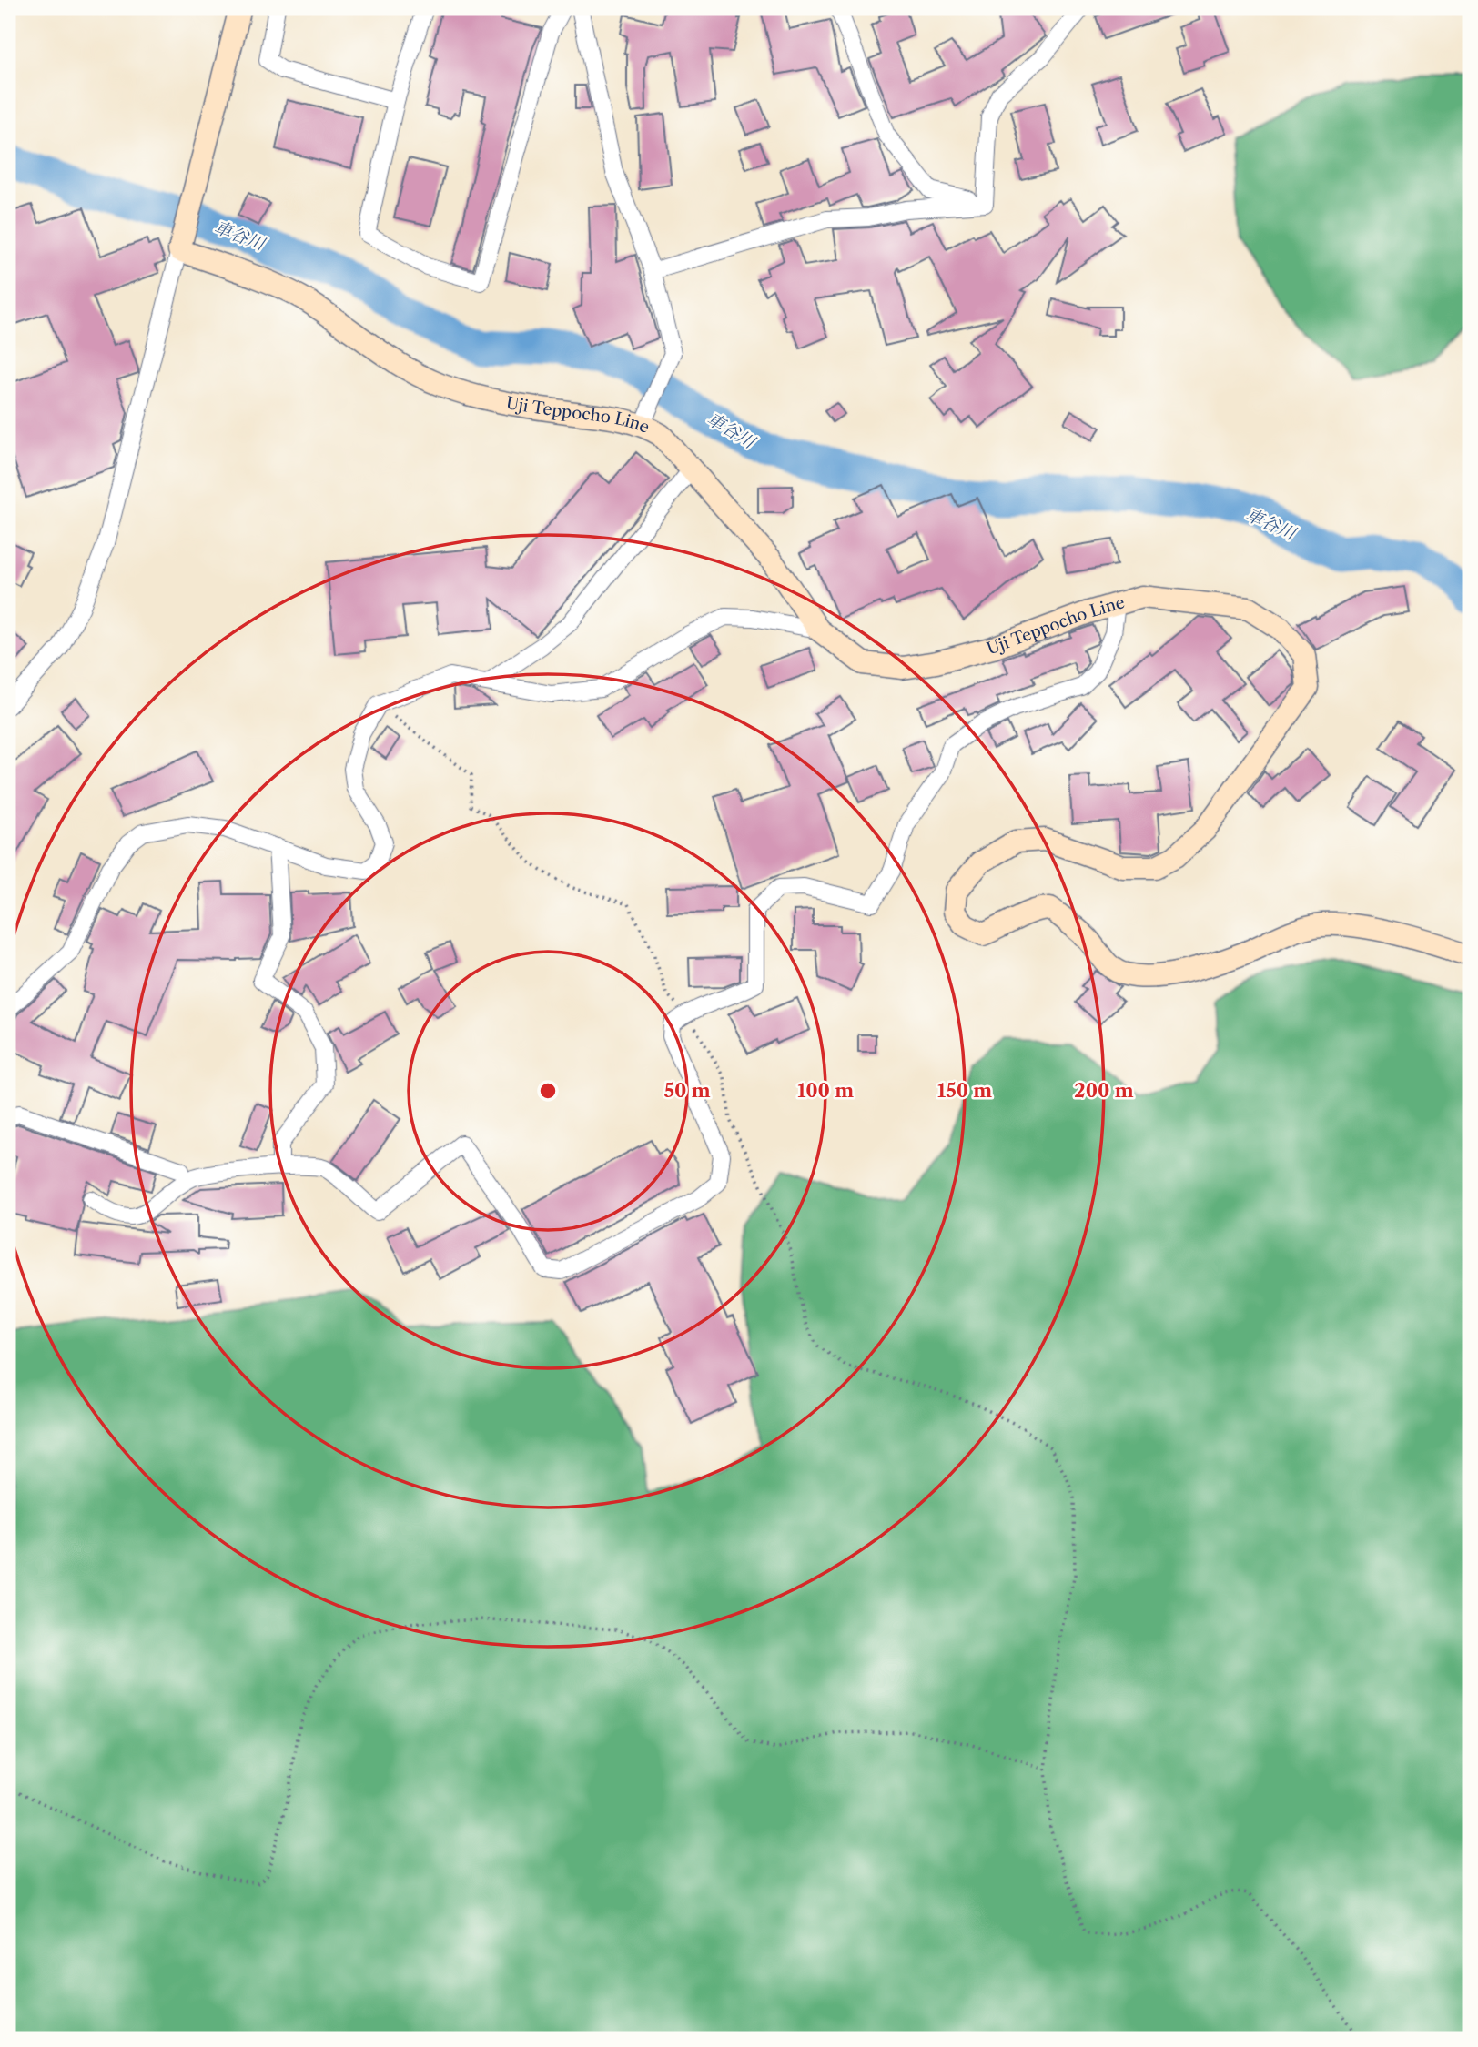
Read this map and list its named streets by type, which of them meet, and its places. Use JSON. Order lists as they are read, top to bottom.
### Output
{
  "streets": {
    "main road": ["Uji Teppocho Line"]
  },
  "water": ["車谷川"],
  "rings": [
    "50 m",
    "100 m",
    "150 m",
    "200 m"
  ]
}
